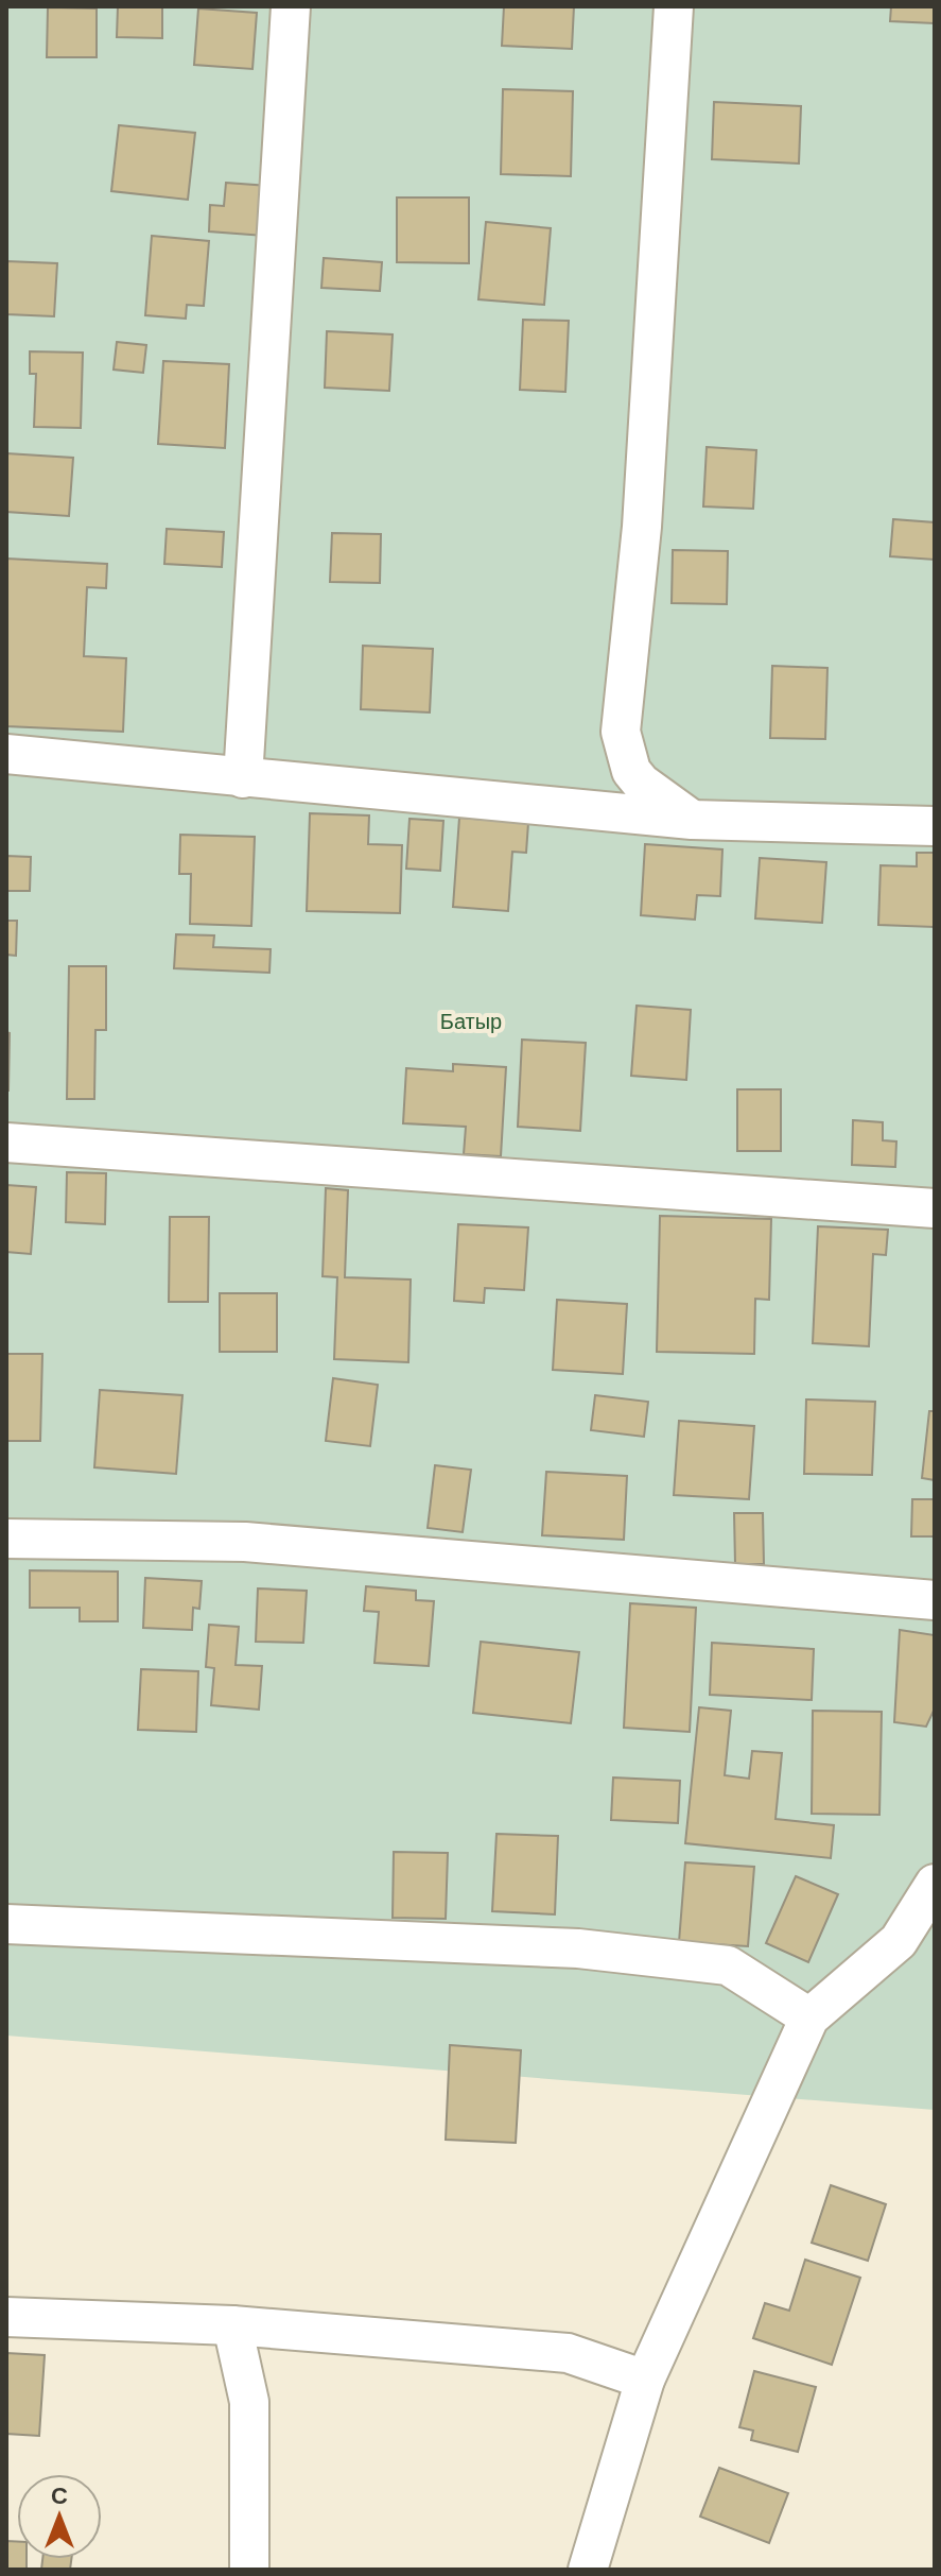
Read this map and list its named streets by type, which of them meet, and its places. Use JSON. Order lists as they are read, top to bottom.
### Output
{
  "parks": ["Батыр"],
  "north": "top"
}
